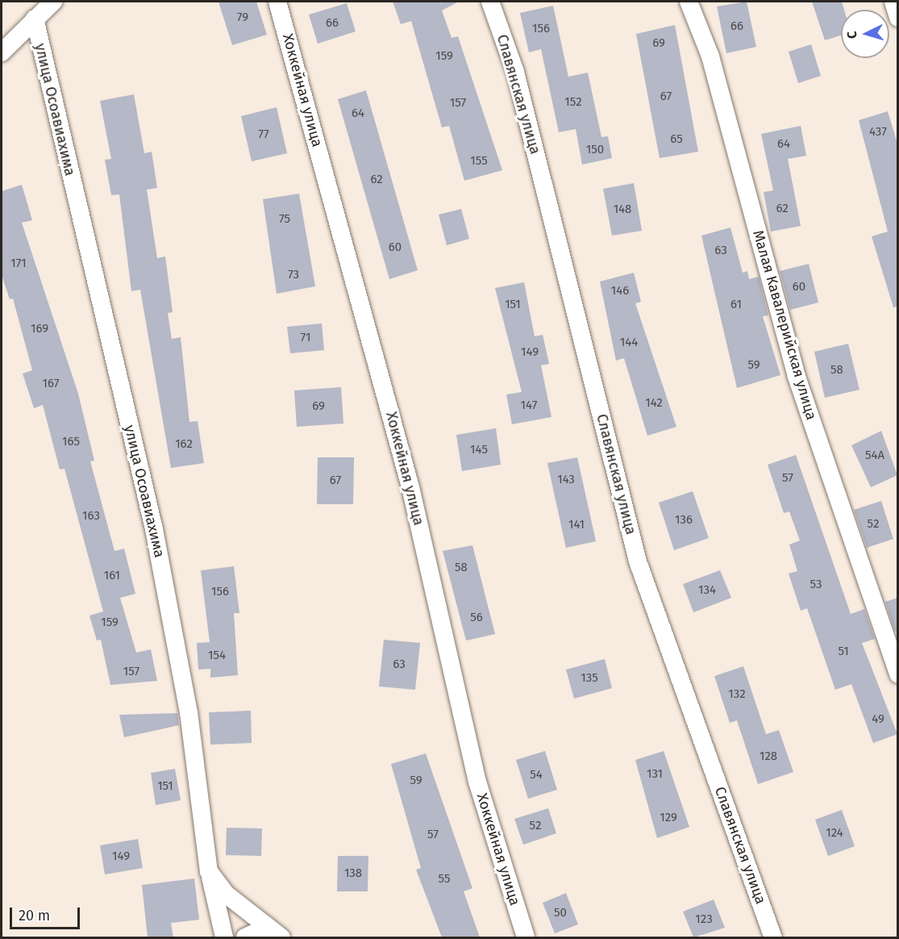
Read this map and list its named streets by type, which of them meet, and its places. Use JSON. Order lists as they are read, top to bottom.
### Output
{
  "streets": {
    "street": [
      "Хоккейная улица",
      "Славянская улица",
      "улица Осоавиахима",
      "Малая Кавалерийская улица"
    ]
  },
  "house_numbers": [
    "79",
    "66",
    "66",
    "156",
    "69",
    "159",
    "67",
    "152",
    "157",
    "64",
    "437",
    "77",
    "65",
    "64",
    "150",
    "155",
    "62",
    "62",
    "148",
    "75",
    "60",
    "63",
    "171",
    "73",
    "60",
    "146",
    "151",
    "61",
    "169",
    "71",
    "144",
    "149",
    "59",
    "58",
    "167",
    "142",
    "147",
    "69",
    "165",
    "162",
    "145",
    "54А",
    "57",
    "143",
    "67",
    "163",
    "136",
    "52",
    "141",
    "58",
    "161",
    "53",
    "134",
    "156",
    "56",
    "159",
    "51",
    "154",
    "63",
    "157",
    "135",
    "132",
    "49",
    "128",
    "131",
    "54",
    "59",
    "151",
    "129",
    "52",
    "124",
    "57",
    "149",
    "138",
    "55",
    "50",
    "123"
  ],
  "scale_bar": "20 m",
  "north": "left"
}
